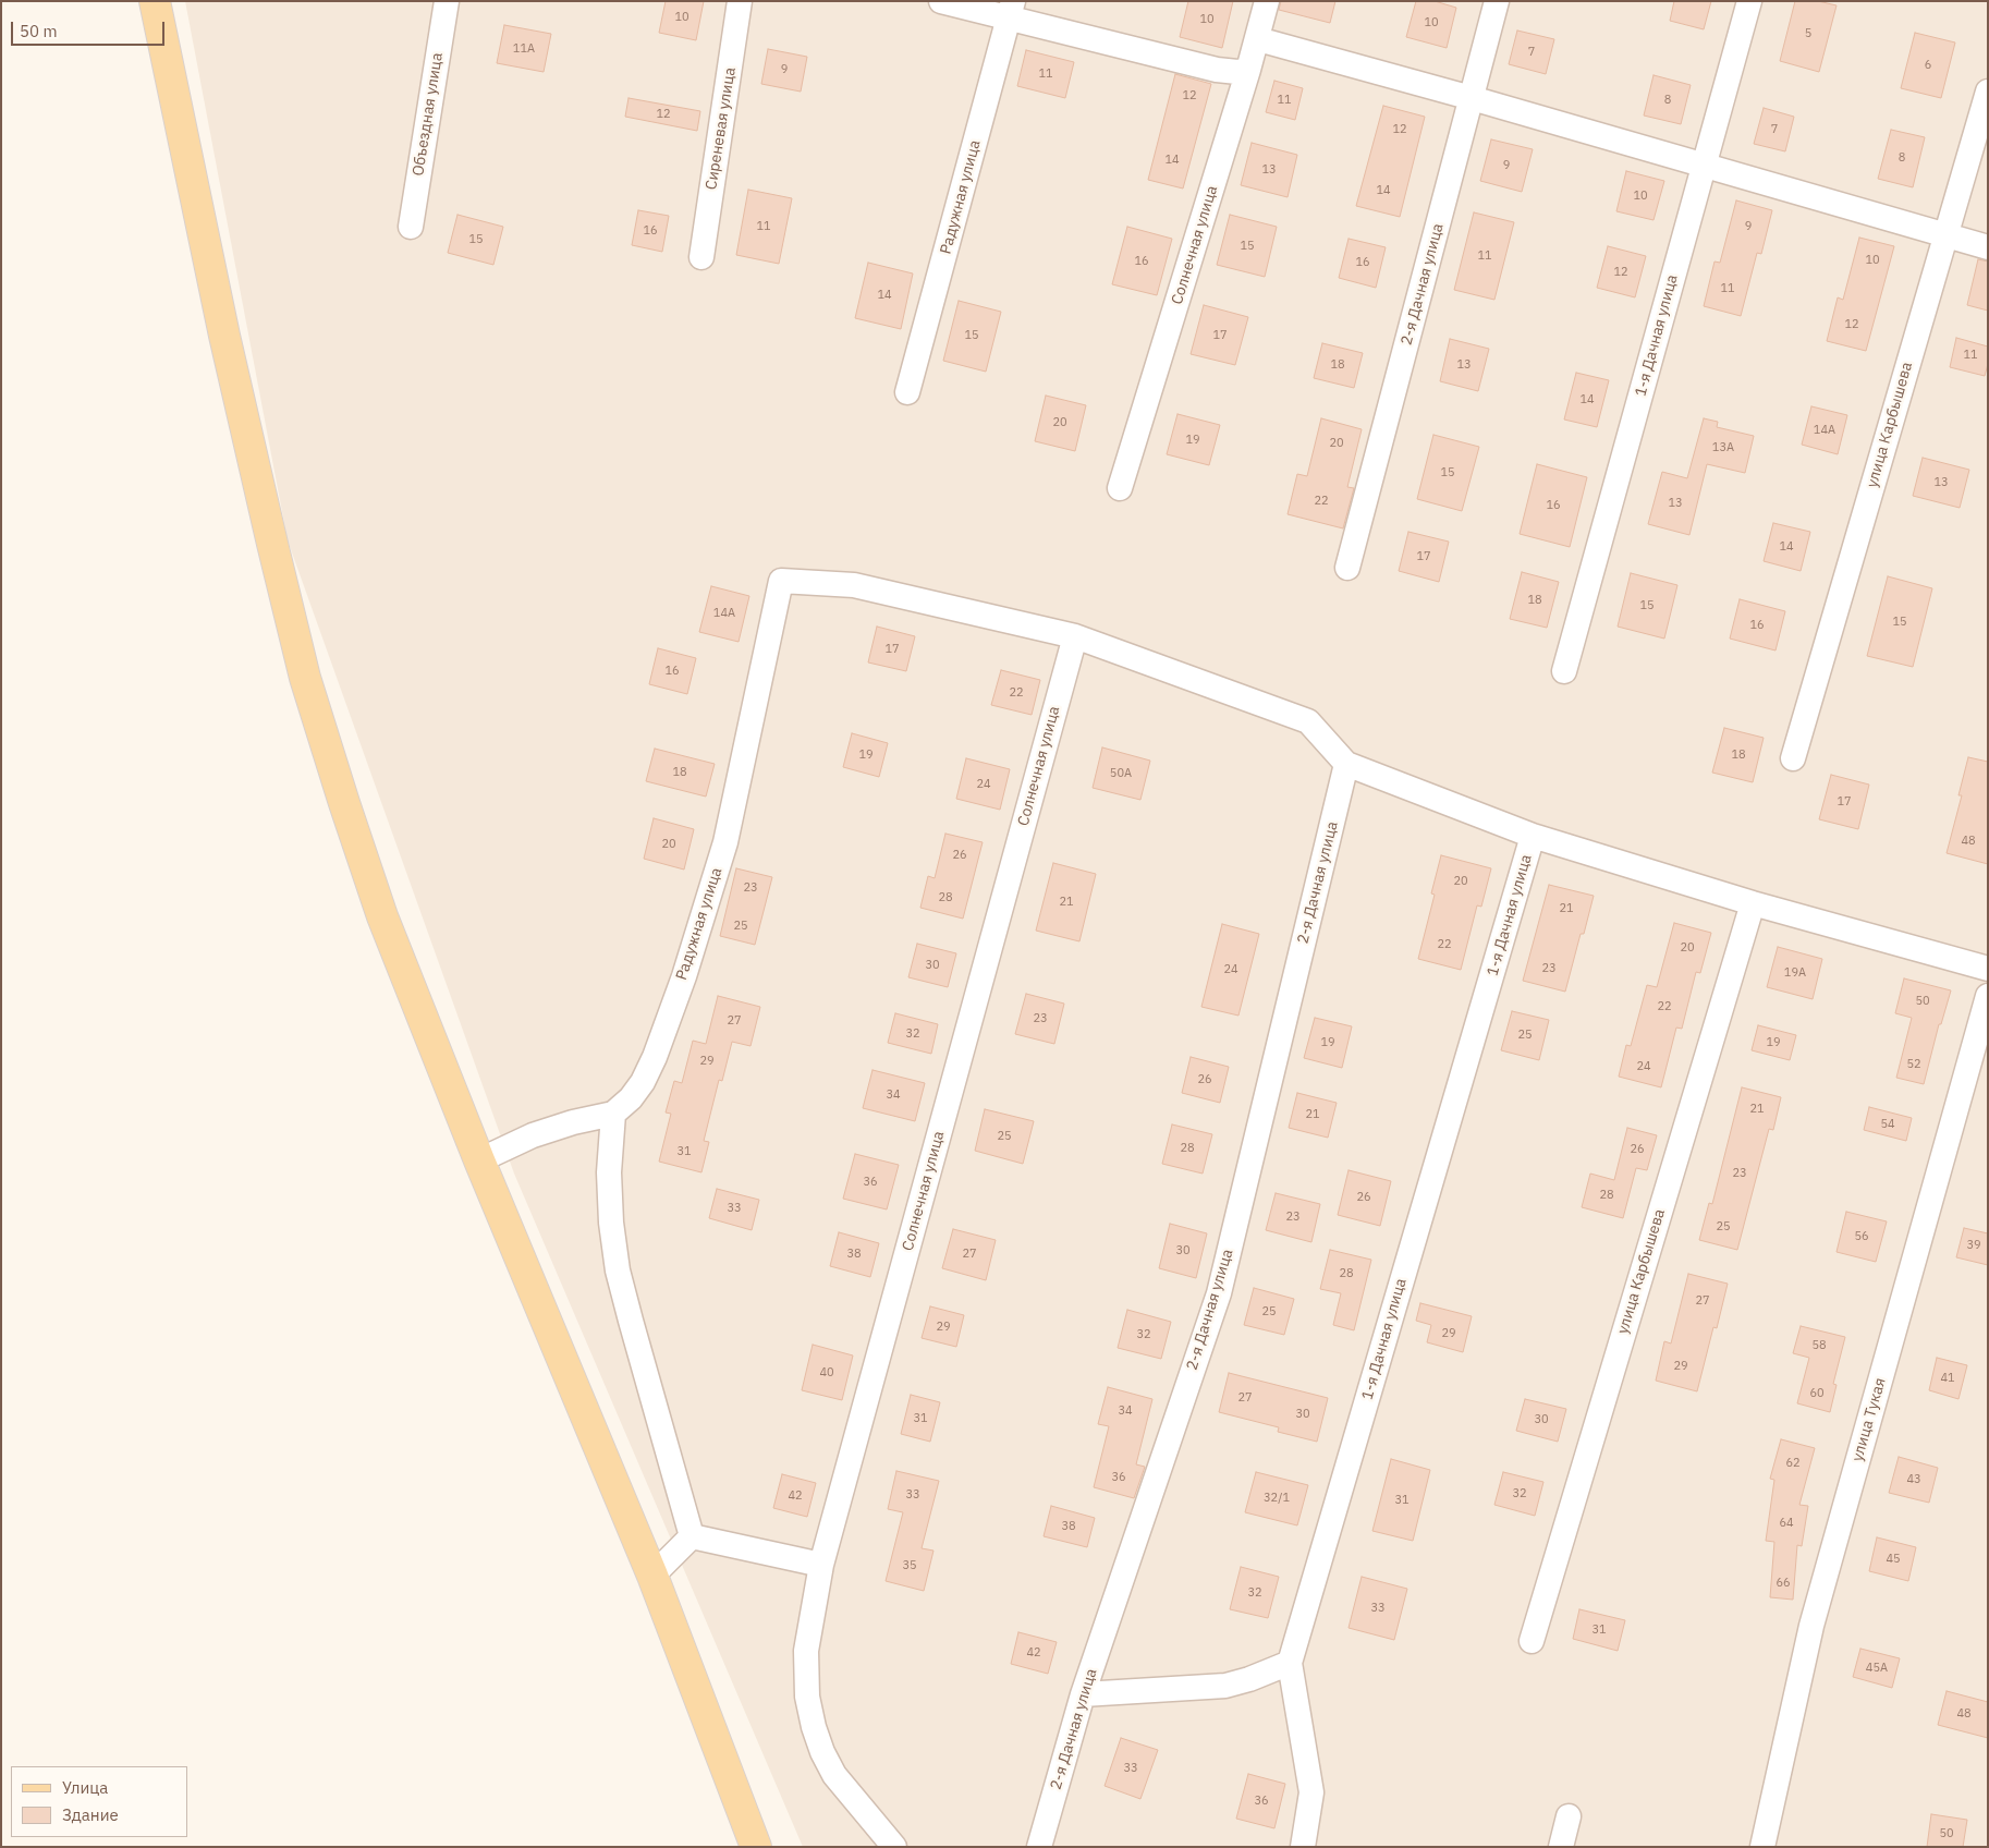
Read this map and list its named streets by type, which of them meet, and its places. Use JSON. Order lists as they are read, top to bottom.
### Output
{
  "streets": {
    "street": [
      "Объездная улица",
      "Сиреневая улица",
      "Радужная улица",
      "Солнечная улица",
      "2-я Дачная улица",
      "1-я Дачная улица",
      "улица Карбышева",
      "улица Тукая"
    ]
  },
  "crossings": [
    ["Радужная улица", "Солнечная улица"]
  ],
  "house_numbers": [
    "10",
    "10",
    "10",
    "5",
    "11А",
    "7",
    "6",
    "9",
    "11",
    "12",
    "11",
    "8",
    "12",
    "12",
    "7",
    "8",
    "14",
    "9",
    "13",
    "14",
    "10",
    "11",
    "9",
    "16",
    "15",
    "15",
    "11",
    "10",
    "16",
    "16",
    "12",
    "11",
    "14",
    "12",
    "15",
    "17",
    "11",
    "18",
    "13",
    "14",
    "20",
    "14А",
    "19",
    "20",
    "13А",
    "15",
    "13",
    "22",
    "13",
    "16",
    "14",
    "17",
    "18",
    "15",
    "14А",
    "15",
    "16",
    "17",
    "16",
    "22",
    "19",
    "18",
    "18",
    "50А",
    "24",
    "17",
    "48",
    "20",
    "26",
    "20",
    "23",
    "28",
    "21",
    "21",
    "25",
    "22",
    "20",
    "30",
    "23",
    "24",
    "19А",
    "50",
    "22",
    "23",
    "27",
    "32",
    "25",
    "19",
    "19",
    "29",
    "52",
    "24",
    "26",
    "34",
    "21",
    "21",
    "54",
    "25",
    "28",
    "26",
    "31",
    "23",
    "36",
    "28",
    "26",
    "33",
    "23",
    "25",
    "56",
    "39",
    "30",
    "38",
    "27",
    "28",
    "27",
    "25",
    "29",
    "29",
    "32",
    "58",
    "29",
    "40",
    "41",
    "60",
    "27",
    "34",
    "30",
    "31",
    "30",
    "62",
    "36",
    "43",
    "32",
    "33",
    "42",
    "32/1",
    "31",
    "64",
    "38",
    "45",
    "35",
    "66",
    "32",
    "33",
    "31",
    "42",
    "45А",
    "48",
    "33",
    "36",
    "50"
  ],
  "legend": ["Улица", "Здание"],
  "scale_bar": "50 m"
}
